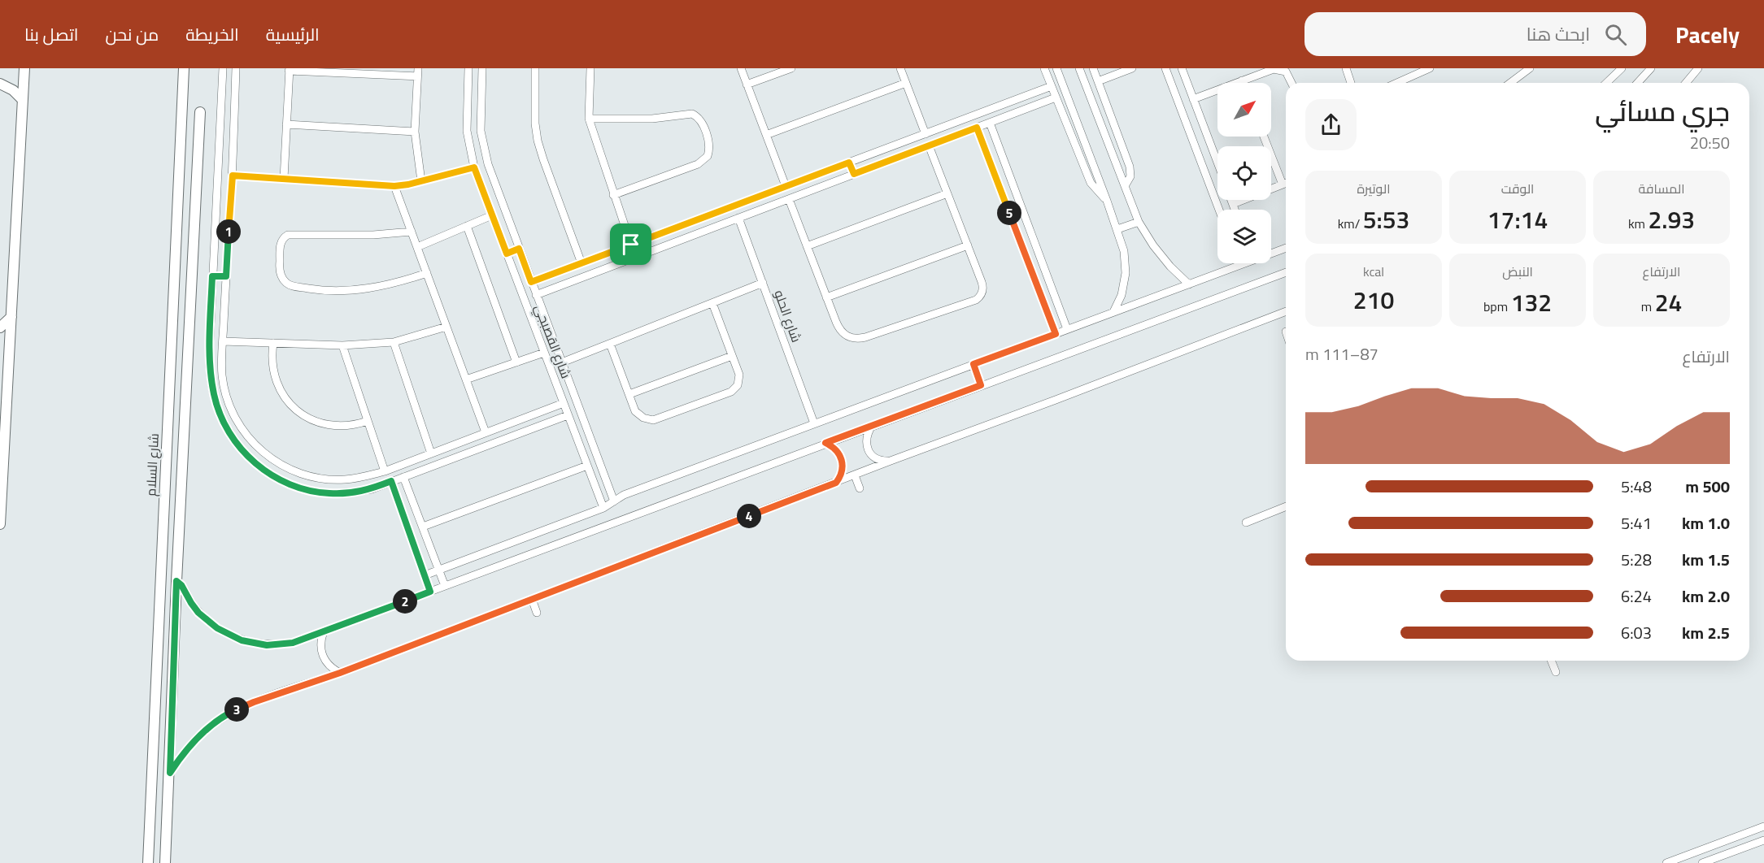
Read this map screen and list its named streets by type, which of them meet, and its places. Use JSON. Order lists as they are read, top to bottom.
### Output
{
  "streets": {
    "main road": ["شارع السلام"],
    "street": ["شارع الحلو", "شارع القصبجي"]
  },
  "north": "top right",
  "page": {
    "header": "Pacely",
    "search": "ابحث هنا",
    "nav": [
      "الرئيسية",
      "الخريطة",
      "من نحن",
      "اتصل بنا"
    ],
    "heading": ["جري مسائي", "20:50"],
    "stats": [
      ["المسافة", "2.93 km"],
      ["الوقت", "17:14"],
      ["الوتيرة", "5:53 /km"],
      ["الارتفاع", "24 m"],
      ["النبض", "132 bpm"],
      ["kcal", "210"]
    ],
    "pins": [
      "5",
      "1",
      "4",
      "2",
      "3"
    ],
    "chart": ["الارتفاع", "87–111 m"],
    "list": [
      {
        "name": "500 m",
        "note": "5:48"
      },
      {
        "name": "1.0 km",
        "note": "5:41"
      },
      {
        "name": "1.5 km",
        "note": "5:28"
      },
      {
        "name": "2.0 km",
        "note": "6:24"
      },
      {
        "name": "2.5 km",
        "note": "6:03"
      }
    ]
  }
}
